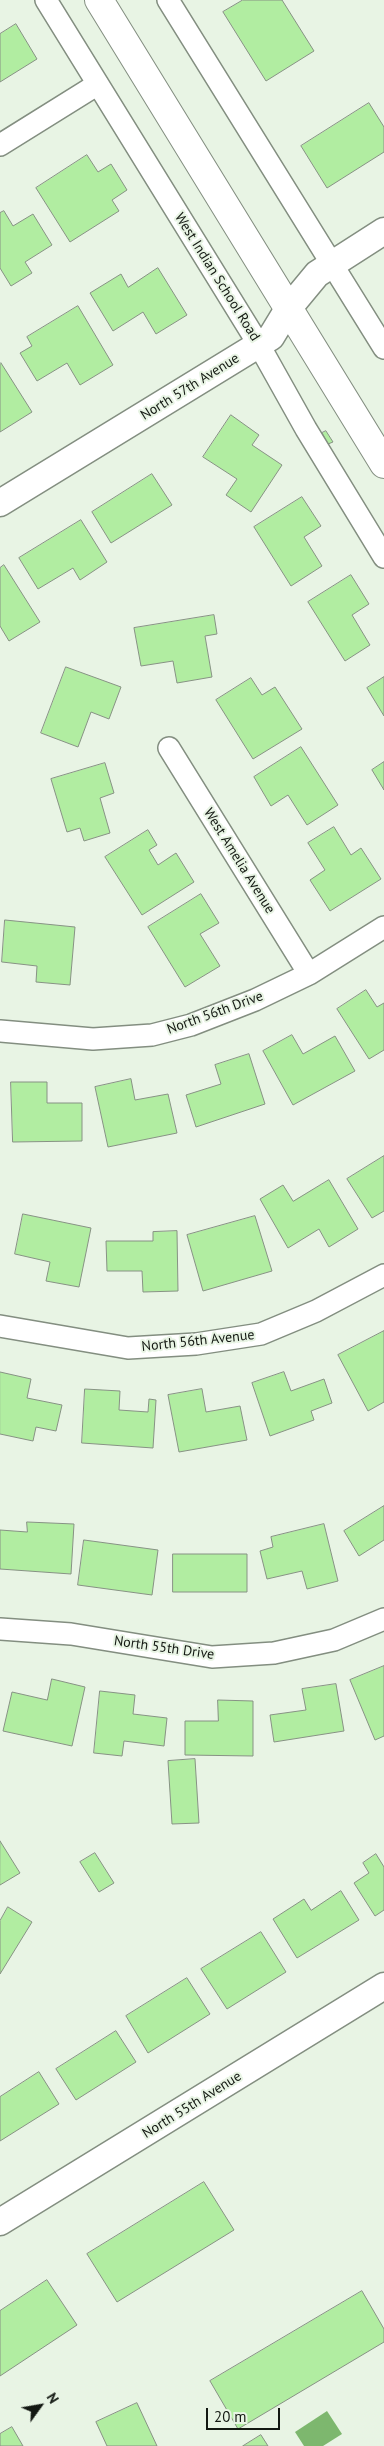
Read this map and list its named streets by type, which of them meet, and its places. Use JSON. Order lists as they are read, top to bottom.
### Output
{
  "streets": {
    "street": [
      "West Indian School Road",
      "North 57th Avenue",
      "West Amelia Avenue",
      "North 56th Drive",
      "North 56th Avenue",
      "North 55th Drive",
      "North 55th Avenue"
    ]
  },
  "crossings": [
    ["West Indian School Road", "North 57th Avenue"],
    ["West Amelia Avenue", "North 56th Drive"]
  ],
  "scale_bar": "20 m",
  "north": "top right"
}
